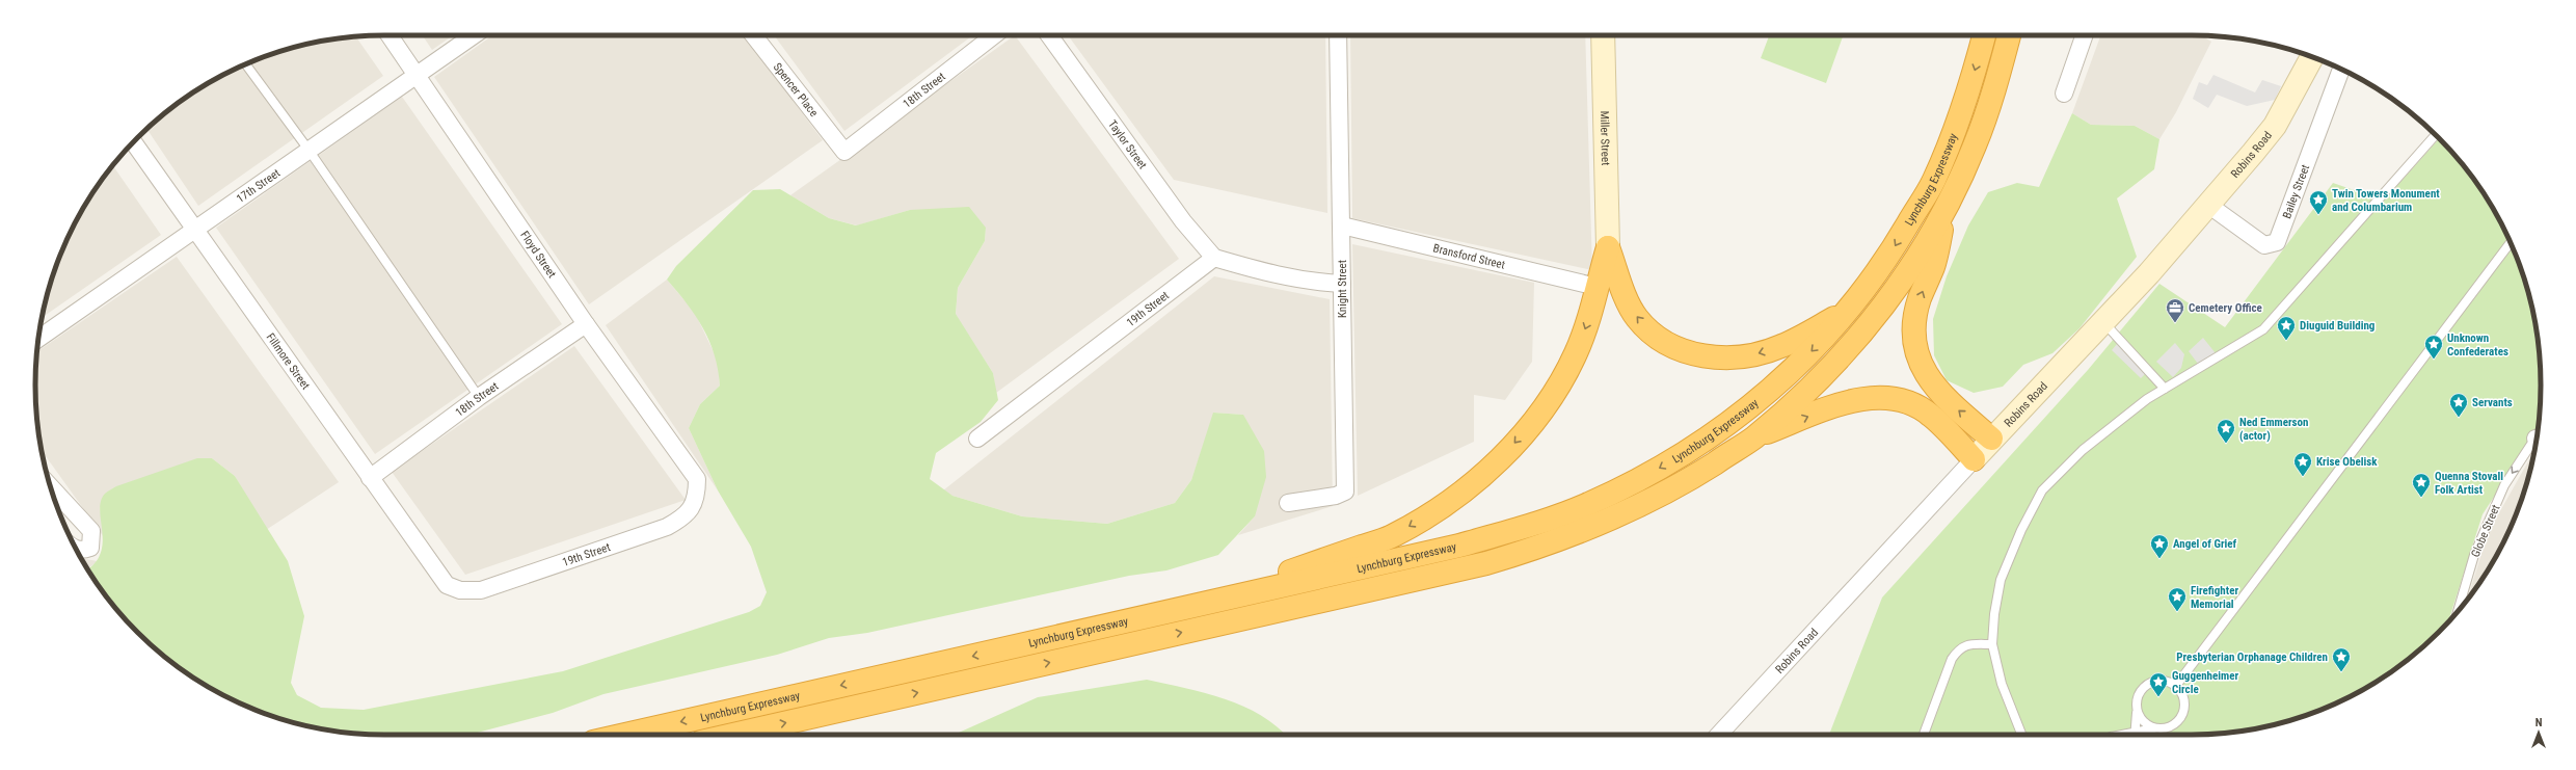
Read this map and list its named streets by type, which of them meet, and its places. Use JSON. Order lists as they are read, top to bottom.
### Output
{
  "streets": {
    "highway": ["Lynchburg Expressway"],
    "main road": ["Miller Street", "Robins Road"],
    "street": [
      "Spencer Place",
      "18th Street",
      "Taylor Street",
      "17th Street",
      "Bailey Street",
      "Floyd Street",
      "Bransford Street",
      "Knight Street",
      "19th Street",
      "Fillmore Street"
    ],
    "lane": ["Globe Street"]
  },
  "crossings": [
    ["Spencer Place", "18th Street"],
    ["18th Street", "Floyd Street"],
    ["18th Street", "Fillmore Street"],
    ["Taylor Street", "19th Street"],
    ["Robins Road", "Bailey Street"],
    ["17th Street", "Floyd Street"],
    ["17th Street", "Fillmore Street"],
    ["Floyd Street", "19th Street"],
    ["Bransford Street", "Knight Street"],
    ["19th Street", "Fillmore Street"]
  ],
  "one_way": ["Globe Street"],
  "places": {
    "place": [
      "Twin Towers Monument and Columbarium",
      "Diuguid Building",
      "Unknown Confederates",
      "Servants",
      "Ned Emmerson (actor)",
      "Krise Obelisk",
      "Quenna Stovall Folk Artist",
      "Angel of Grief",
      "Firefighter Memorial",
      "Presbyterian Orphanage Children",
      "Guggenheimer Circle"
    ],
    "office": ["Cemetery Office"]
  },
  "north": "top"
}
